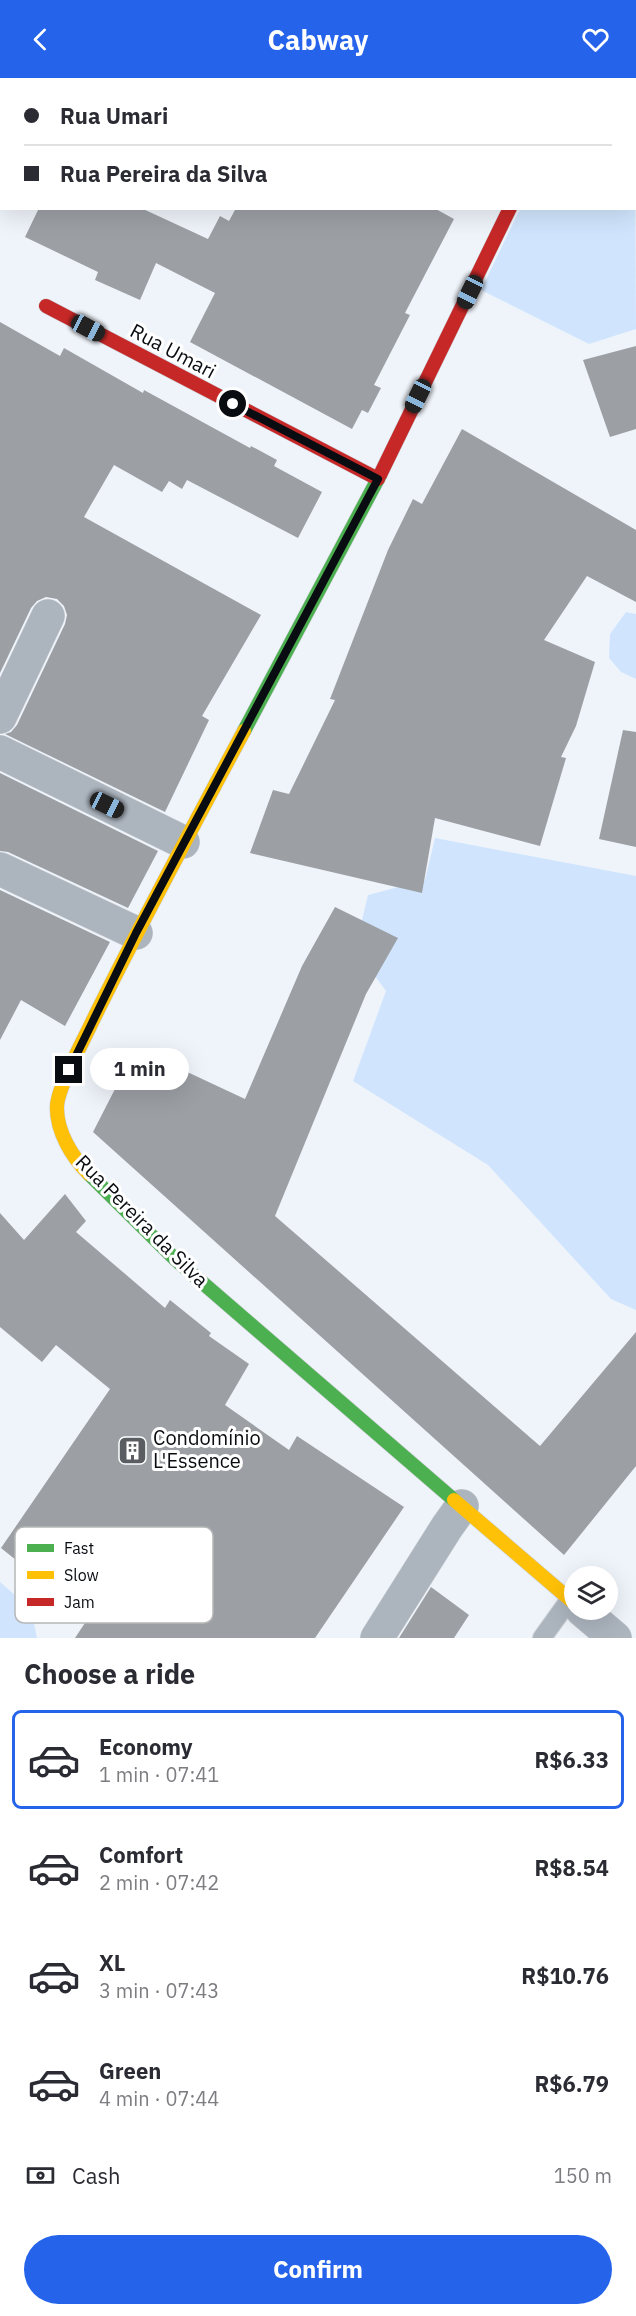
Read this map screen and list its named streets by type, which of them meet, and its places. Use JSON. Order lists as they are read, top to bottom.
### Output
{
  "streets": {
    "street": ["Rua Umari", "Rua Pereira da Silva"]
  },
  "crossings": [
    ["Rua Umari", "Rua Pereira da Silva"]
  ],
  "places": {
    "building": ["Condomínio L'Essence"]
  },
  "legend": ["Fast", "Slow", "Jam"],
  "page": {
    "header": "Cabway",
    "banner": ["Rua Umari", "Rua Pereira da Silva"],
    "bubble": "1 min",
    "heading": "Choose a ride",
    "list": [
      {
        "name": "Economy",
        "note": "1 min · 07:41",
        "value": "R$6.33"
      },
      {
        "name": "Comfort",
        "note": "2 min · 07:42",
        "value": "R$8.54"
      },
      {
        "name": "XL",
        "note": "3 min · 07:43",
        "value": "R$10.76"
      },
      {
        "name": "Green",
        "note": "4 min · 07:44",
        "value": "R$6.79"
      }
    ],
    "pay": ["Cash", "150 m"],
    "buttons": "Confirm"
  }
}
